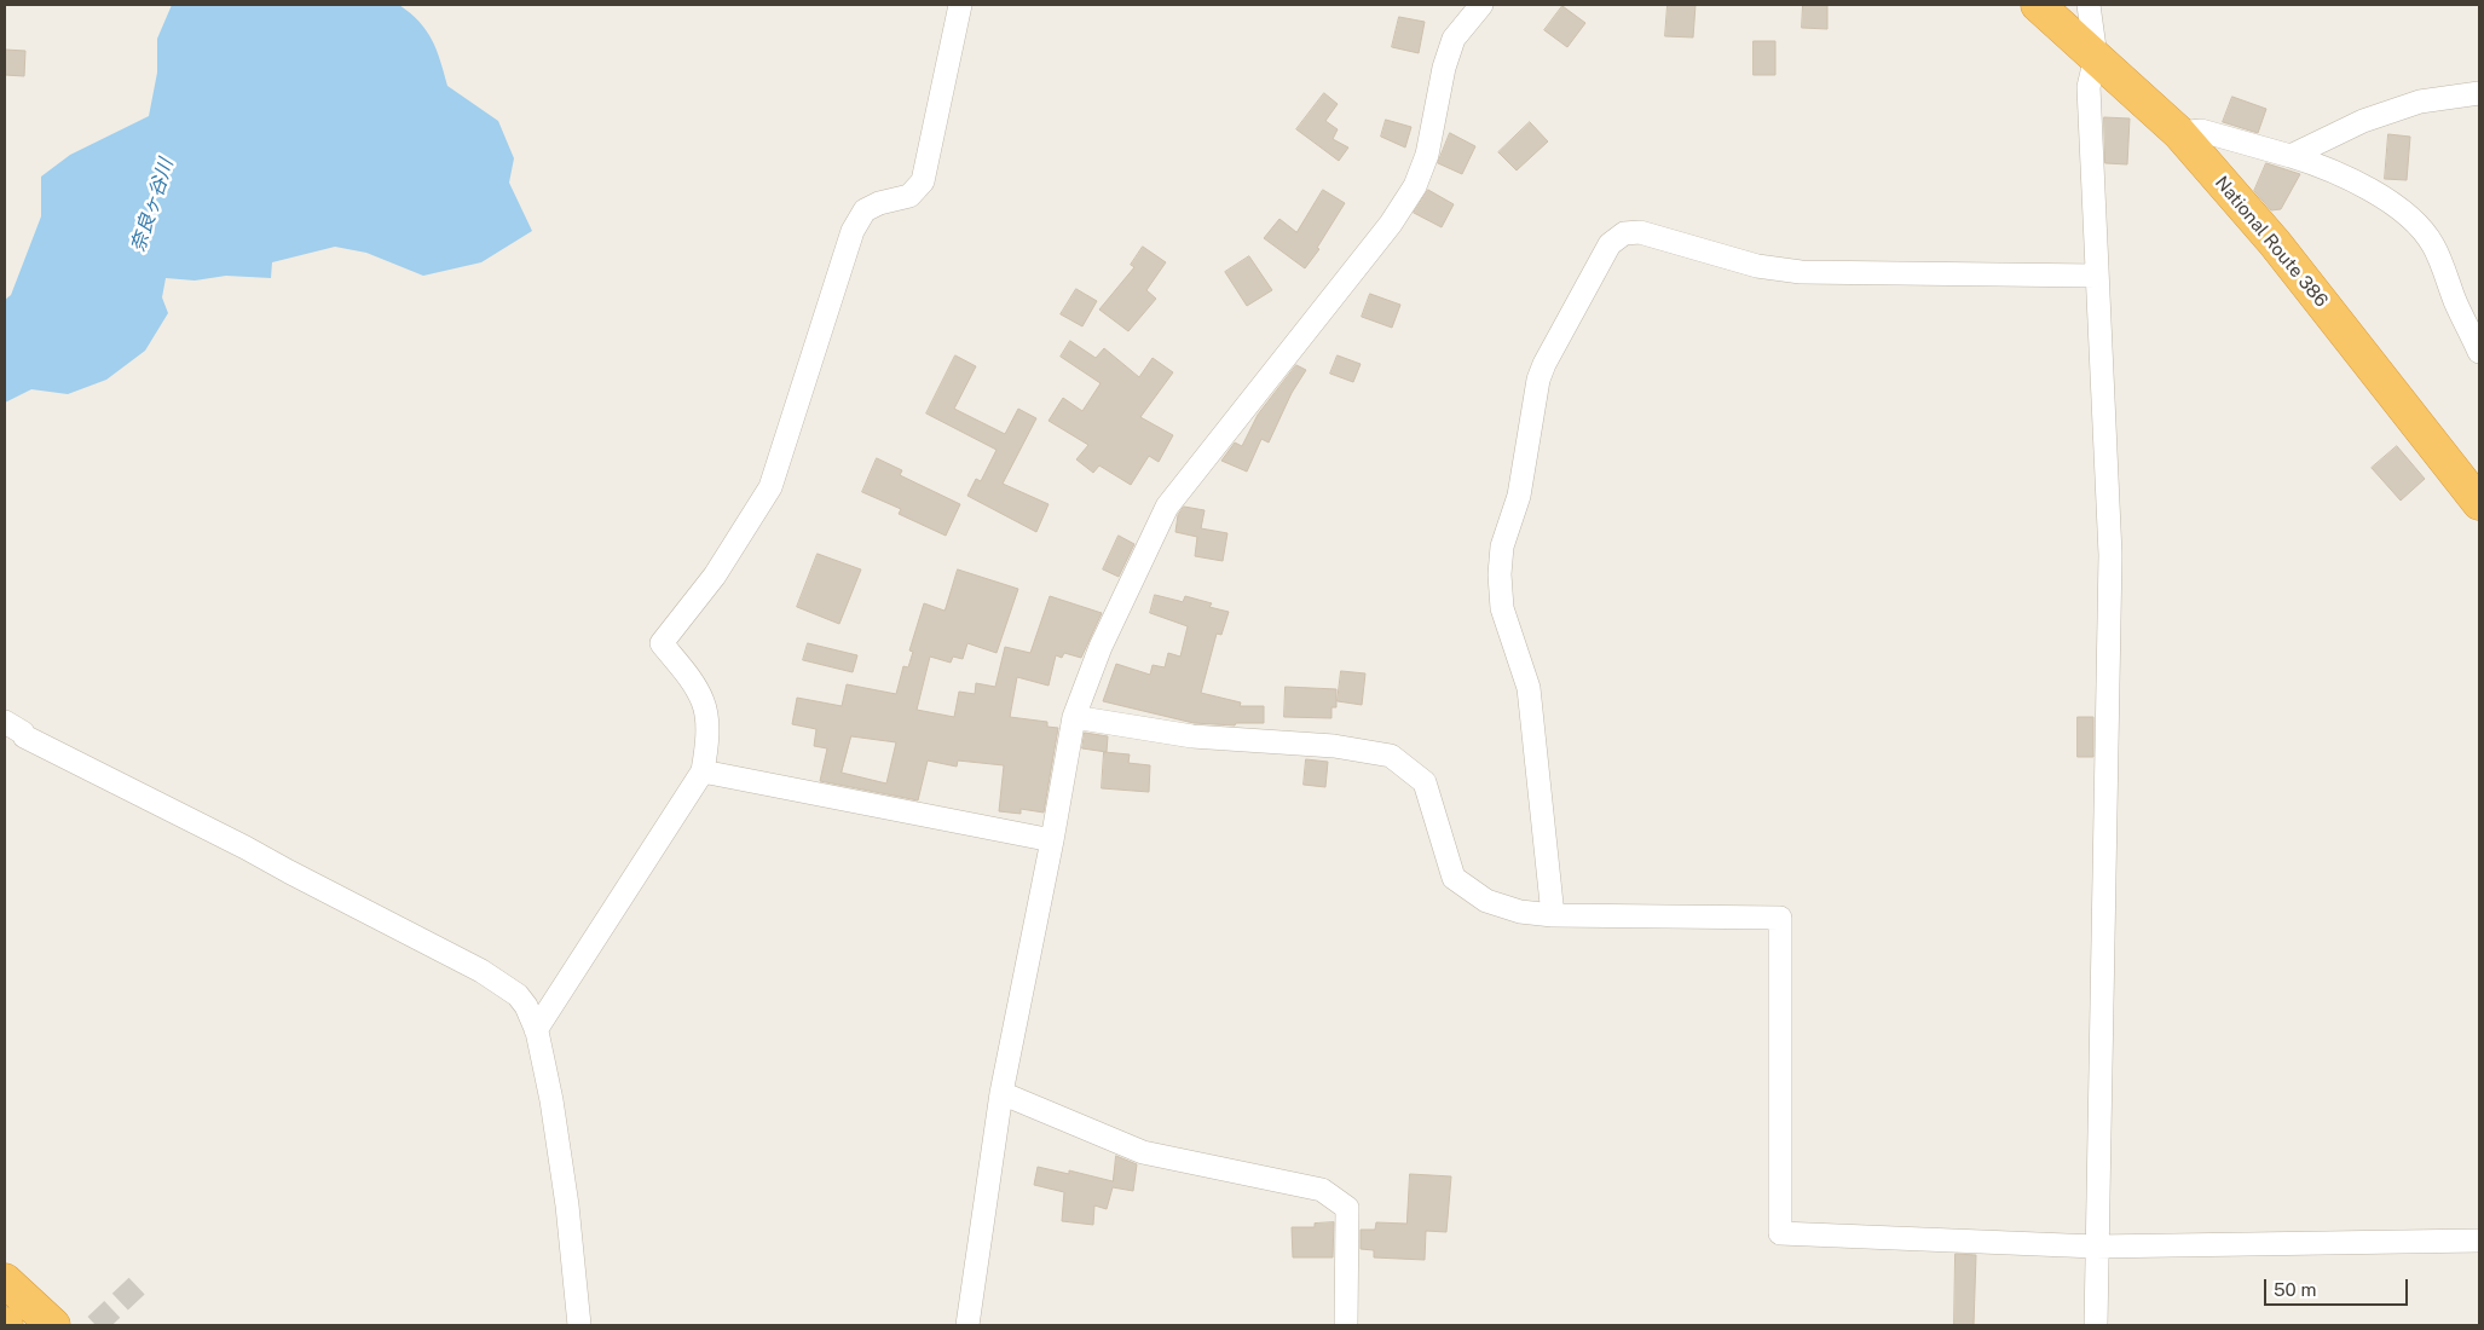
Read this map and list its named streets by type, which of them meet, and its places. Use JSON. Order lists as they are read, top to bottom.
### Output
{
  "streets": {
    "highway": ["National Route 386"]
  },
  "water": ["奈良ヶ谷川"],
  "scale_bar": "50 m"
}
